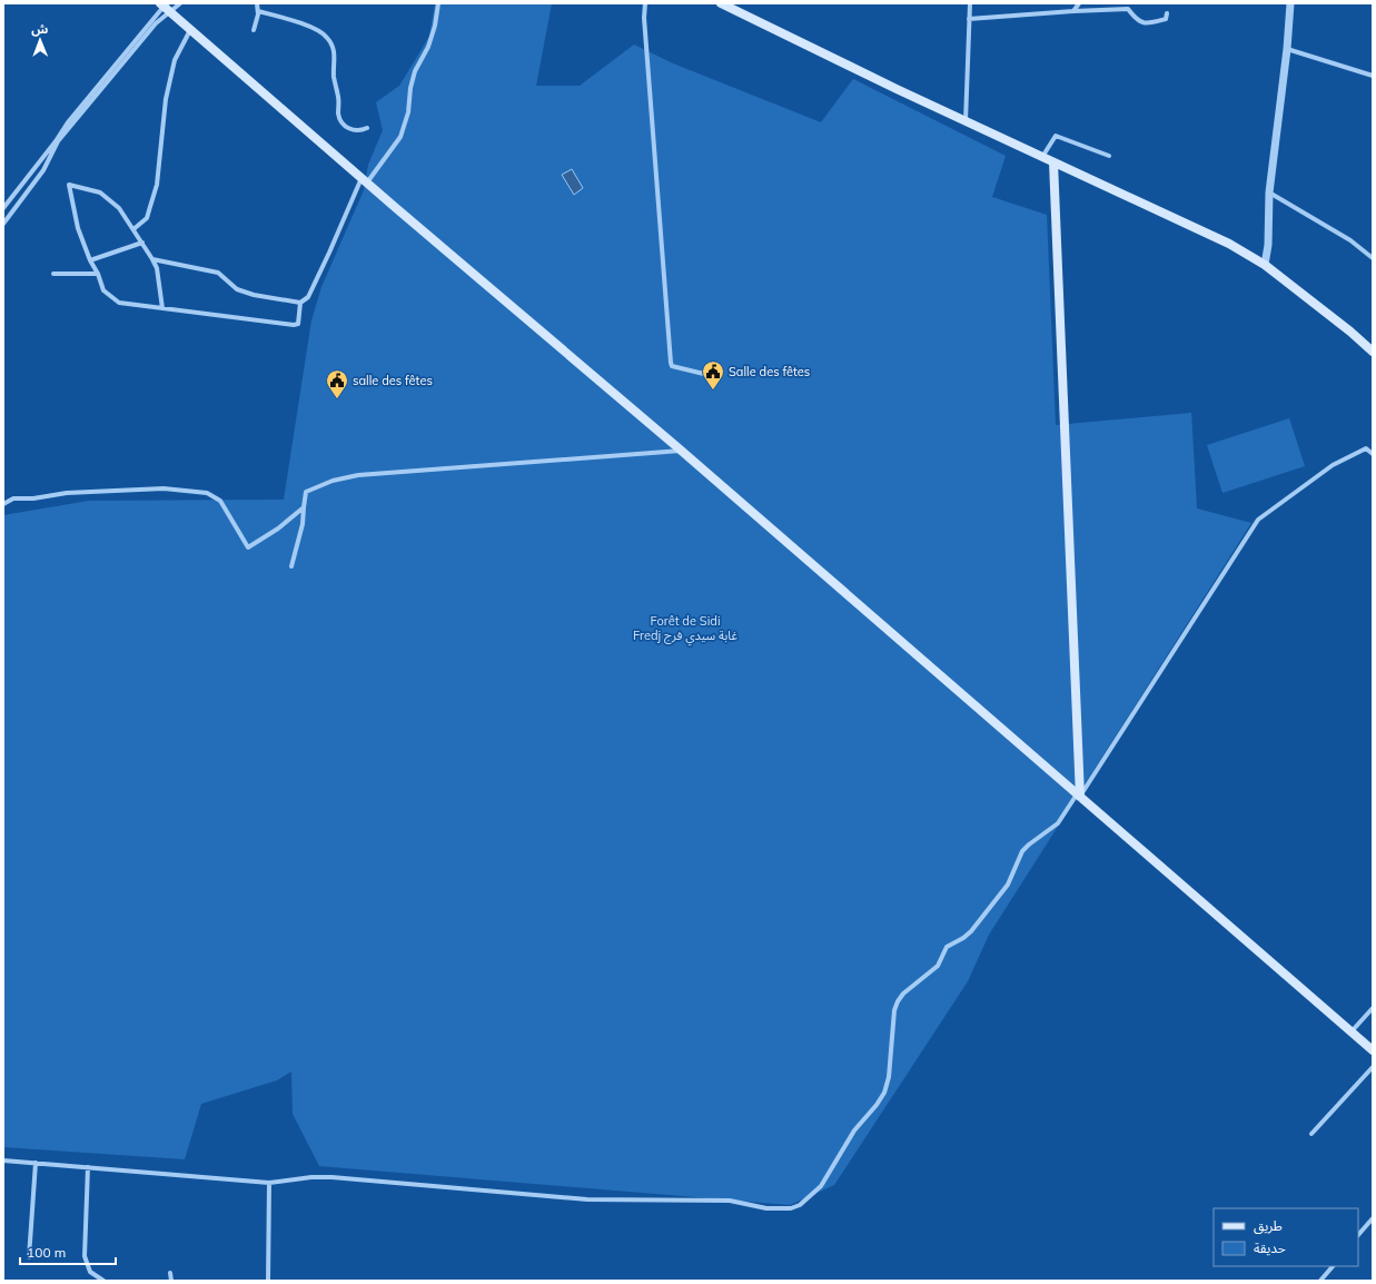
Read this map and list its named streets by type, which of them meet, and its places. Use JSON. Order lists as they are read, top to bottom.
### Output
{
  "parks": ["Forêt de Sidi Fredj غابة سيدي فرج"],
  "places": {
    "public building": ["Salle des fêtes", "salle des fêtes"]
  },
  "legend": ["طريق", "حديقة"],
  "scale_bar": "100 m",
  "north": "top"
}
